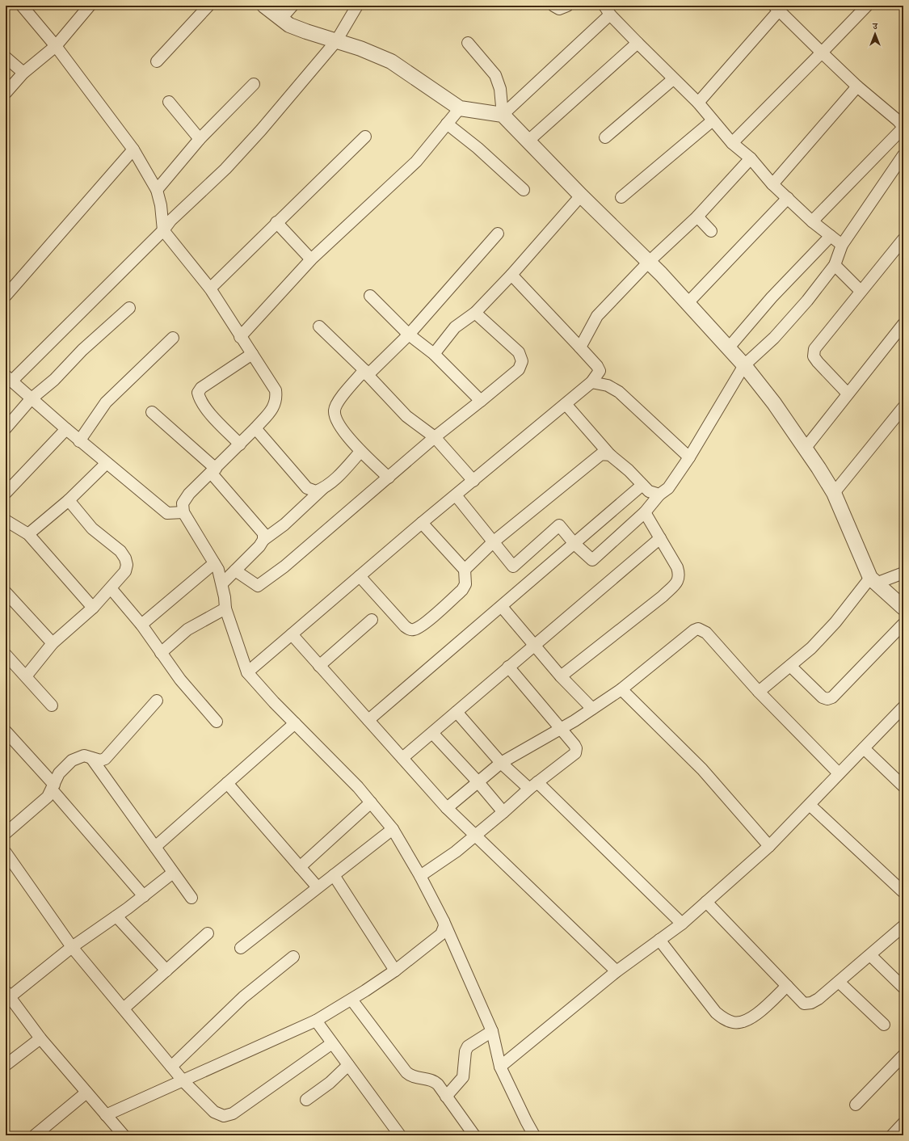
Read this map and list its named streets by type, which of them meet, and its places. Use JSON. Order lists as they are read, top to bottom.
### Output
{
  "north": "top"
}
